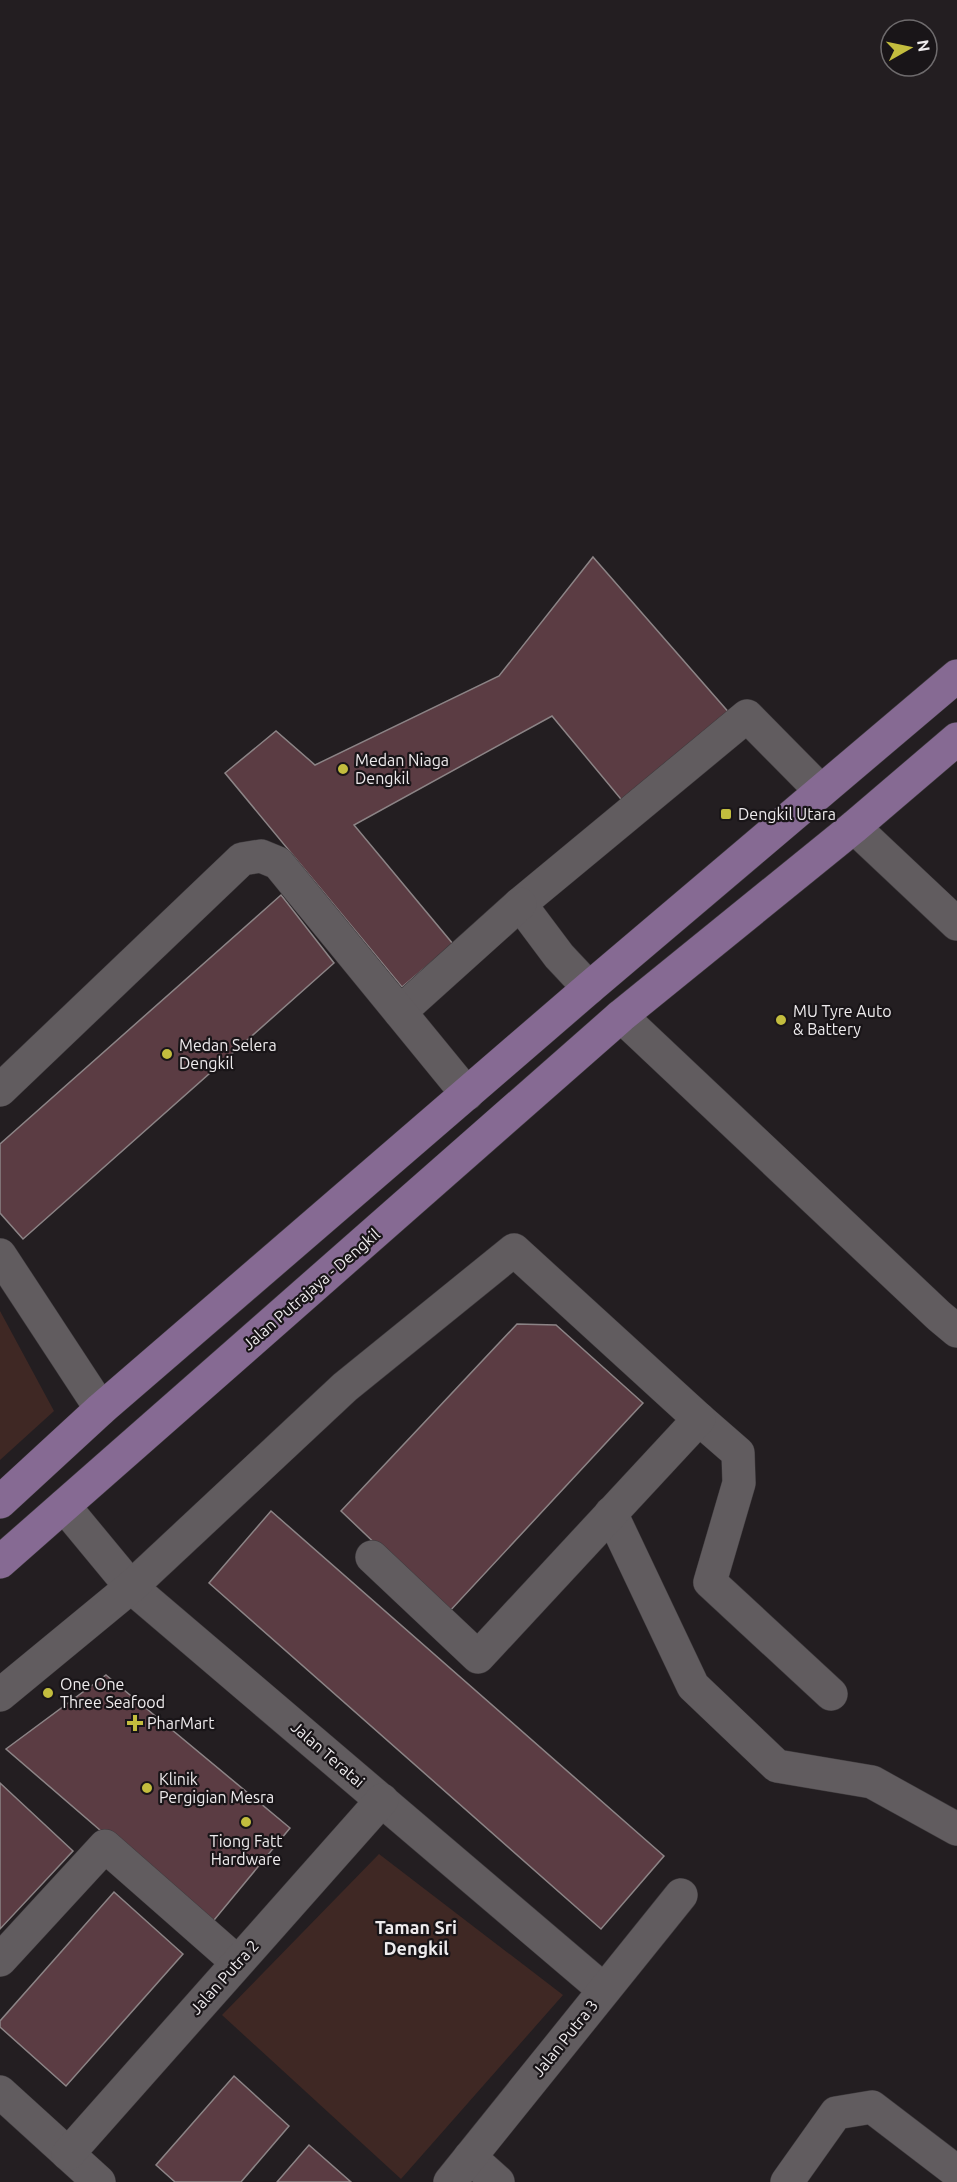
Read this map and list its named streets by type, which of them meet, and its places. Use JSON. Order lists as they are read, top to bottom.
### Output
{
  "streets": {
    "main road": ["Jalan Putrajaya - Dengkil"],
    "street": ["Jalan Teratai", "Jalan Putra 2", "Jalan Putra 3"]
  },
  "crossings": [
    ["Jalan Putrajaya - Dengkil", "Jalan Teratai"],
    ["Jalan Teratai", "Jalan Putra 2"],
    ["Jalan Teratai", "Jalan Putra 3"]
  ],
  "districts": ["Taman Sri Dengkil"],
  "places": {
    "other": [
      "Medan Niaga Dengkil",
      "MU Tyre Auto & Battery",
      "Medan Selera Dengkil",
      "One One Three Seafood",
      "Klinik Pergigian Mesra",
      "Tiong Fatt Hardware"
    ],
    "transit": ["Dengkil Utara"],
    "health": ["PharMart"]
  },
  "north": "right"
}
